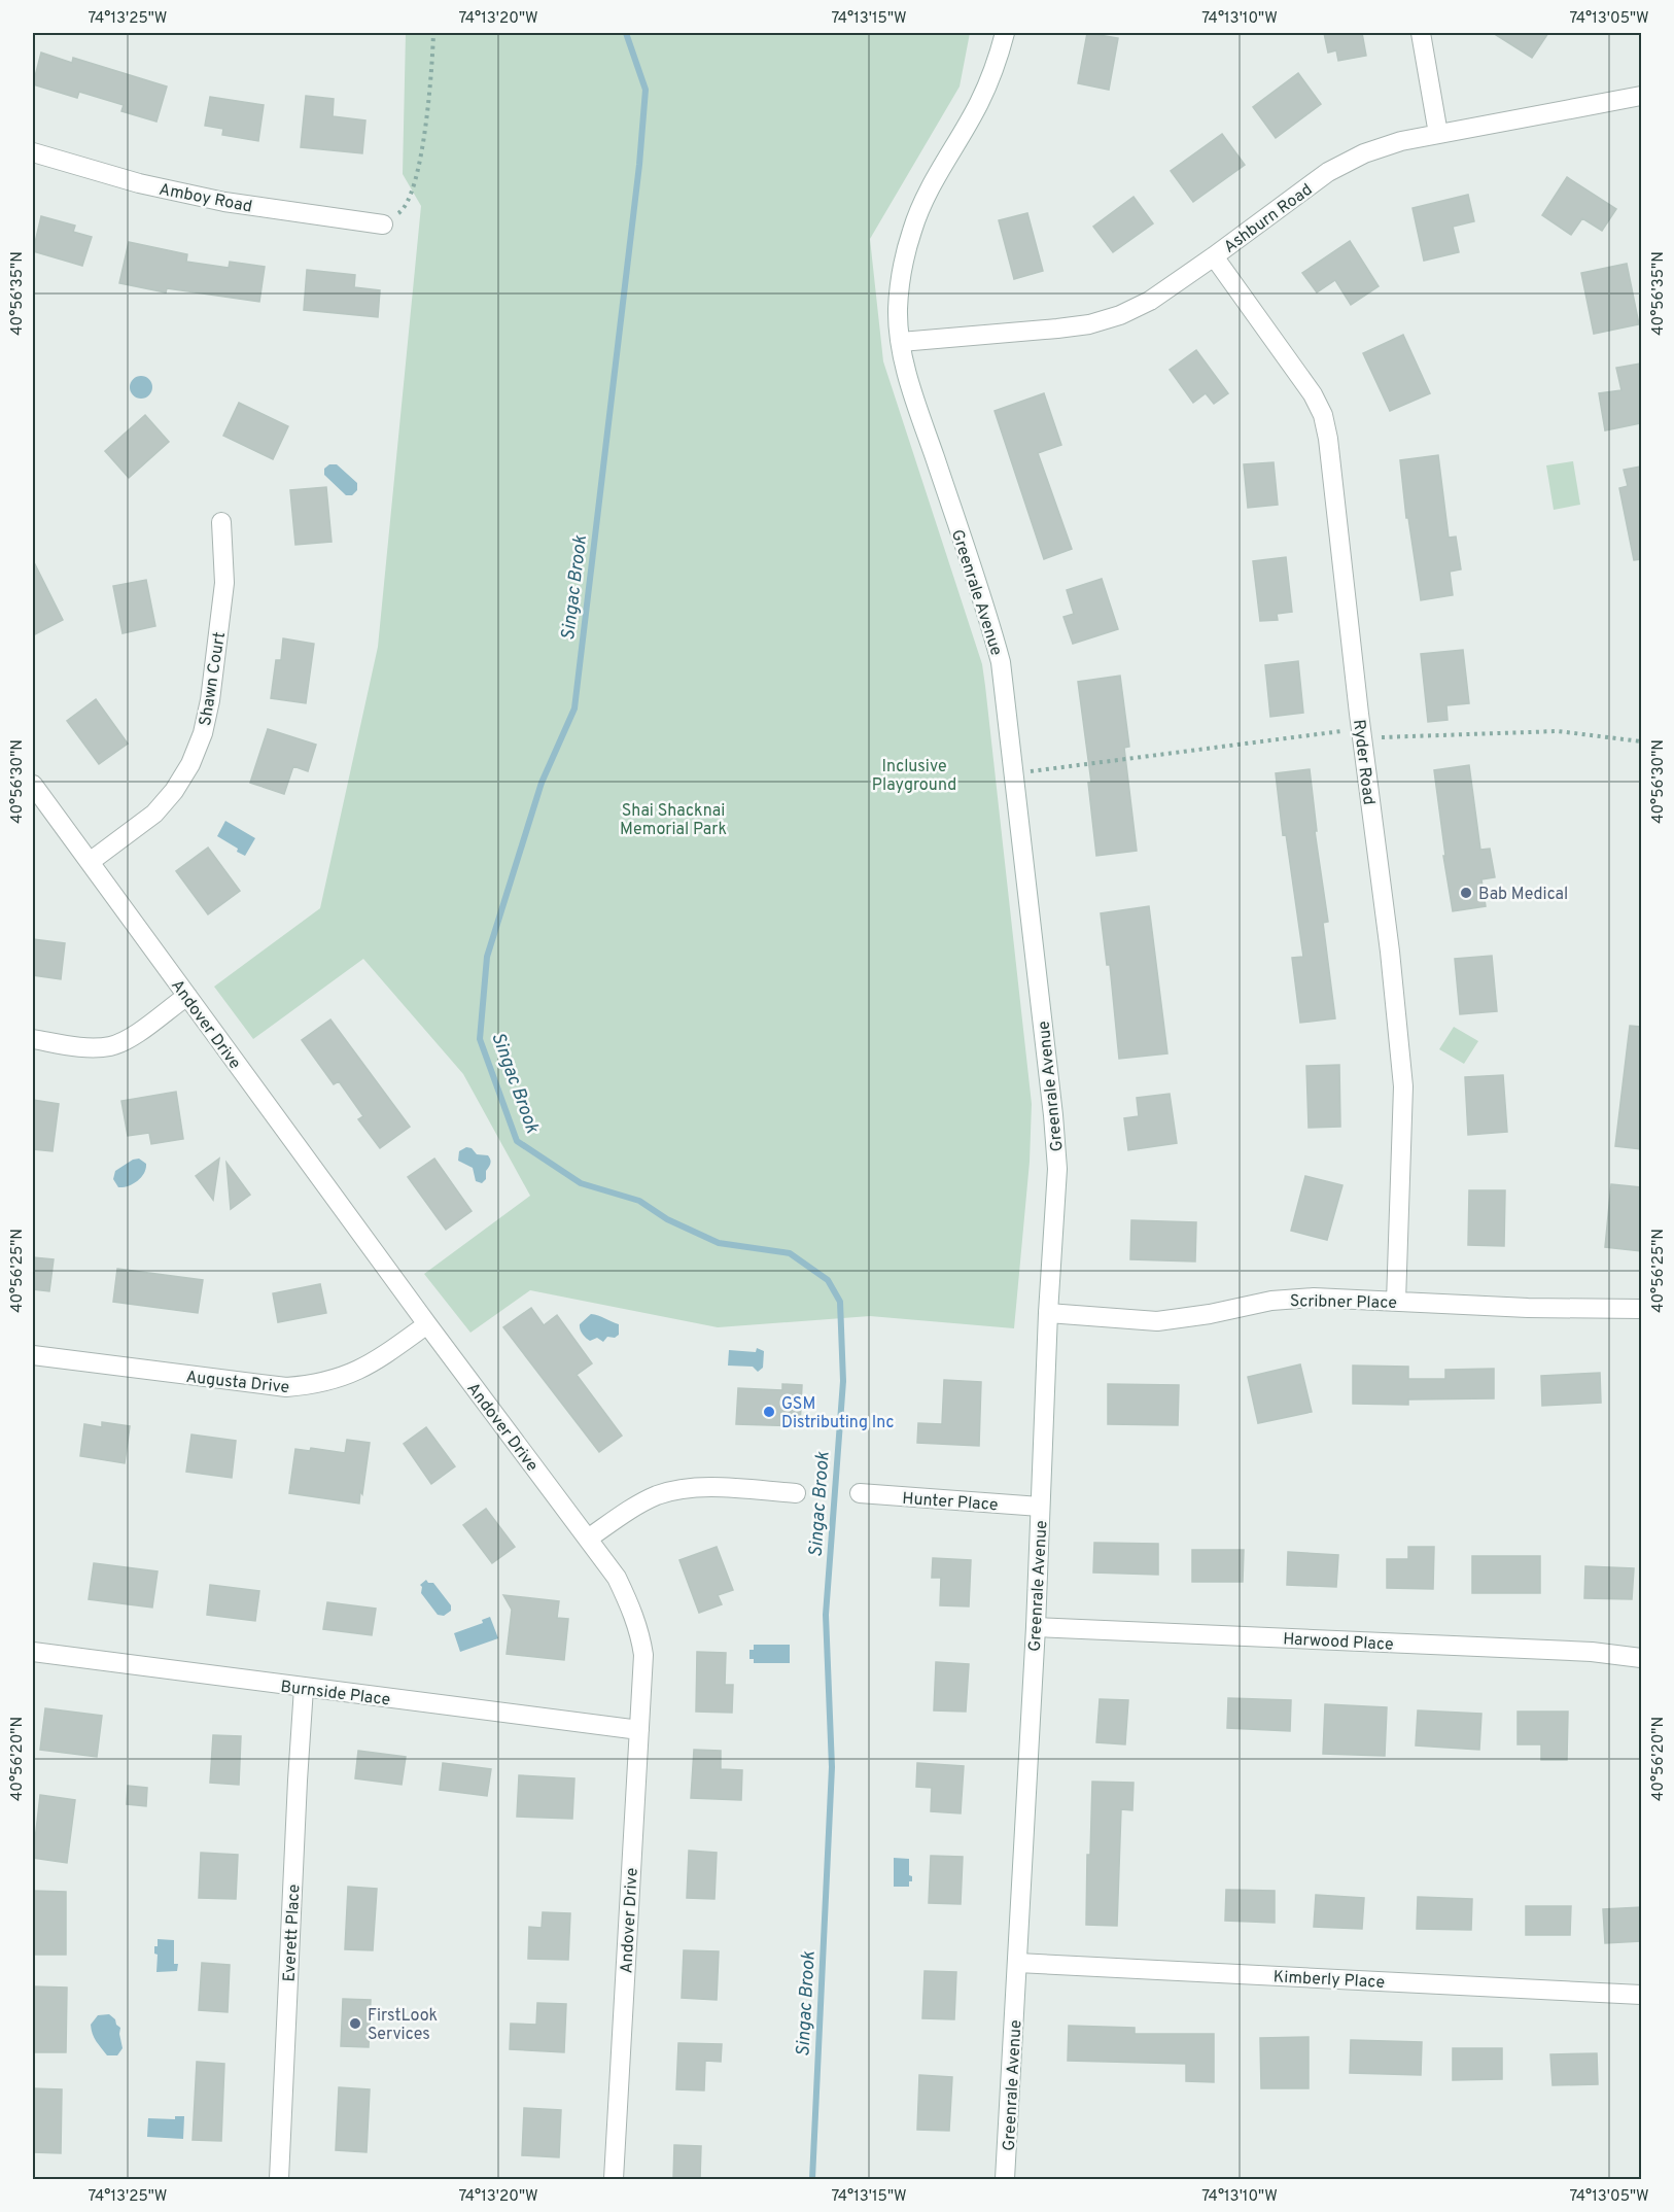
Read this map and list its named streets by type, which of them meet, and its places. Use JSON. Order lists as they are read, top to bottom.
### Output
{
  "streets": {
    "street": [
      "Amboy Road",
      "Ashburn Road",
      "Greenrale Avenue",
      "Shawn Court",
      "Ryder Road",
      "Andover Drive",
      "Scribner Place",
      "Augusta Drive",
      "Hunter Place",
      "Harwood Place",
      "Burnside Place",
      "Everett Place",
      "Kimberly Place"
    ]
  },
  "crossings": [
    ["Ashburn Road", "Greenrale Avenue"],
    ["Ashburn Road", "Ryder Road"],
    ["Greenrale Avenue", "Scribner Place"],
    ["Greenrale Avenue", "Hunter Place"],
    ["Greenrale Avenue", "Harwood Place"],
    ["Greenrale Avenue", "Kimberly Place"],
    ["Shawn Court", "Andover Drive"],
    ["Ryder Road", "Scribner Place"],
    ["Andover Drive", "Augusta Drive"],
    ["Andover Drive", "Burnside Place"],
    ["Burnside Place", "Everett Place"]
  ],
  "water": ["Singac Brook"],
  "parks": ["Inclusive Playground", "Shai Shacknai Memorial Park"],
  "places": ["Bab Medical", "GSM Distributing Inc", "FirstLook Services"],
  "coordinates": [
    "74°13'25\"W",
    "74°13'20\"W",
    "74°13'15\"W",
    "74°13'10\"W",
    "74°13'05\"W",
    "40°56'35\"N",
    "40°56'30\"N",
    "40°56'25\"N",
    "40°56'20\"N"
  ]
}
